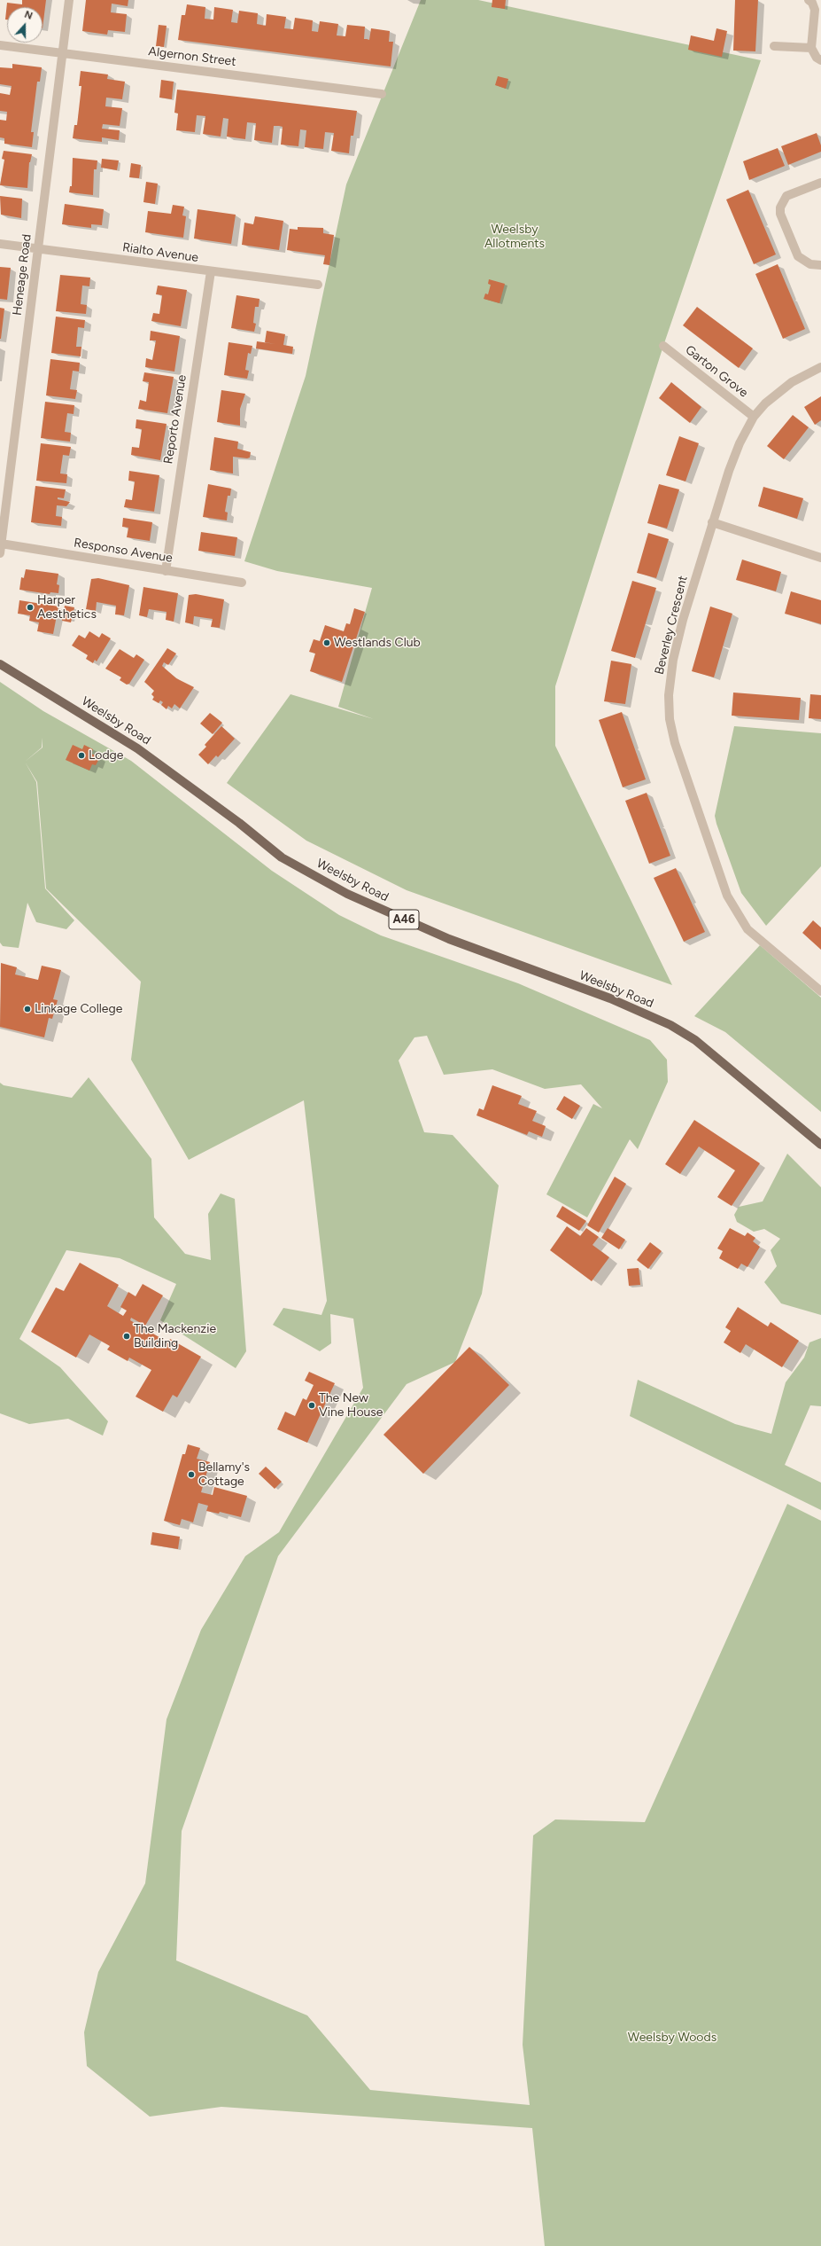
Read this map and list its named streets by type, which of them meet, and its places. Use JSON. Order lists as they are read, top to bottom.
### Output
{
  "streets": {
    "main road": ["Weelsby Road", "A46"],
    "street": [
      "Algernon Street",
      "Rialto Avenue",
      "Heneage Road",
      "Garton Grove",
      "Reporto Avenue",
      "Responso Avenue",
      "Beverley Crescent"
    ]
  },
  "crossings": [
    ["Algernon Street", "Heneage Road"],
    ["Rialto Avenue", "Heneage Road"],
    ["Rialto Avenue", "Reporto Avenue"],
    ["Heneage Road", "Responso Avenue"],
    ["Garton Grove", "Beverley Crescent"],
    ["Reporto Avenue", "Responso Avenue"]
  ],
  "parks": ["Weelsby Allotments", "Weelsby Woods"],
  "places": [
    "Harper Aesthetics",
    "Westlands Club",
    "Lodge",
    "Linkage College",
    "The Mackenzie Building",
    "The New Vine House",
    "Bellamy's Cottage"
  ],
  "north": "top"
}
